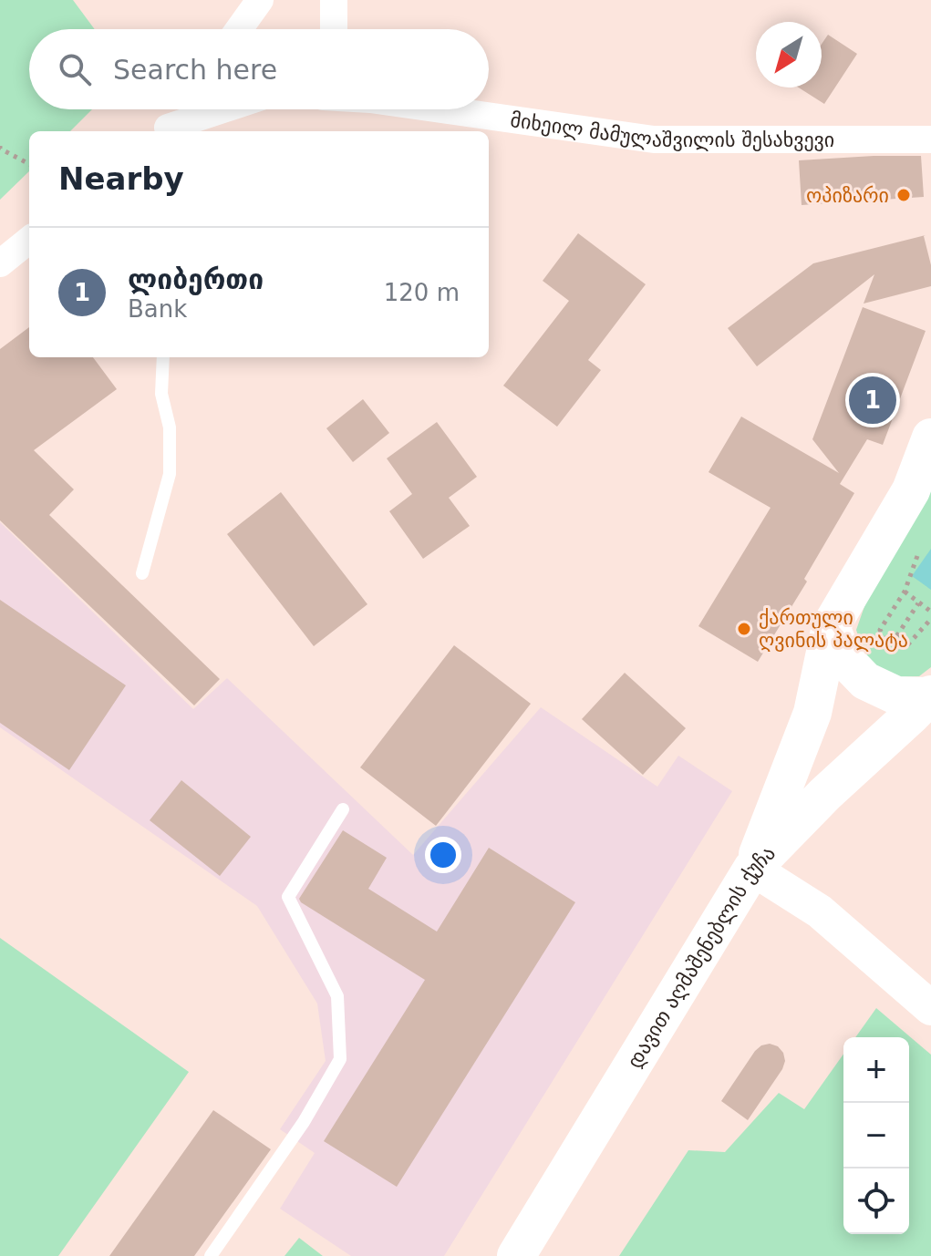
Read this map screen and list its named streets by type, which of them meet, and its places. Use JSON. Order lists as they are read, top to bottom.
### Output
{
  "streets": {
    "main road": ["დავით აღმაშენებლის ქუჩა"],
    "street": ["მიხეილ მამულაშვილის შესახვევი"]
  },
  "places": ["ოპიზარი", "ქართული ღვინის პალატა"],
  "north": "bottom left",
  "page": {
    "search": "Search here",
    "heading": "Nearby",
    "list": [
      {
        "mark": "1",
        "name": "ლიბერთი",
        "note": "Bank",
        "value": "120 m"
      }
    ],
    "pins": "1",
    "map_buttons": ["+", "−"]
  }
}
